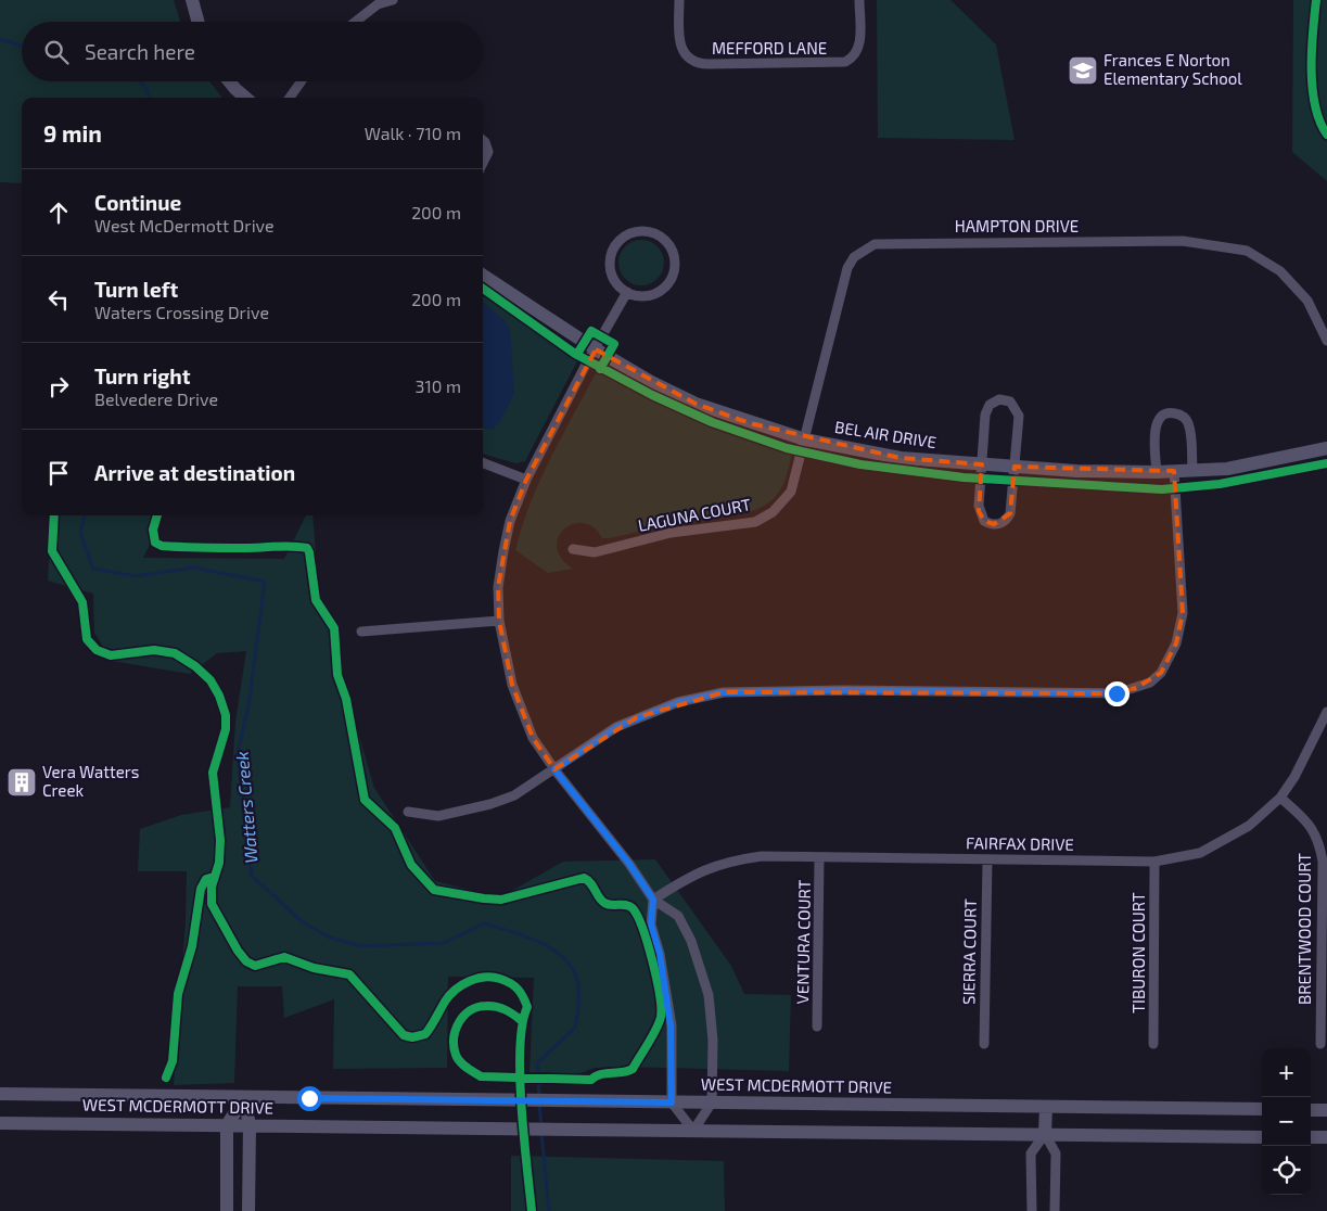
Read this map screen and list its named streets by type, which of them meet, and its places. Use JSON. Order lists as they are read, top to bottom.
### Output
{
  "streets": {
    "main road": ["BEL AIR DRIVE", "WEST MCDERMOTT DRIVE"],
    "street": [
      "MEFFORD LANE",
      "HAMPTON DRIVE",
      "LAGUNA COURT",
      "FAIRFAX DRIVE",
      "BRENTWOOD COURT",
      "VENTURA COURT",
      "SIERRA COURT",
      "TIBURON COURT"
    ]
  },
  "crossings": [
    ["HAMPTON DRIVE", "BEL AIR DRIVE"],
    ["HAMPTON DRIVE", "LAGUNA COURT"],
    ["BEL AIR DRIVE", "LAGUNA COURT"],
    ["FAIRFAX DRIVE", "BRENTWOOD COURT"],
    ["FAIRFAX DRIVE", "VENTURA COURT"],
    ["FAIRFAX DRIVE", "SIERRA COURT"],
    ["FAIRFAX DRIVE", "TIBURON COURT"]
  ],
  "water": ["Watters Creek"],
  "places": {
    "school or university": ["Frances E Norton Elementary School"],
    "building": ["Vera Watters Creek"]
  },
  "page": {
    "search": "Search here",
    "heading": ["9 min", "Walk · 710 m"],
    "list": [
      ["Continue", "West McDermott Drive", "200 m"],
      ["Turn left", "Waters Crossing Drive", "200 m"],
      ["Turn right", "Belvedere Drive", "310 m"],
      "Arrive at destination"
    ],
    "map_buttons": ["+", "−"]
  }
}
